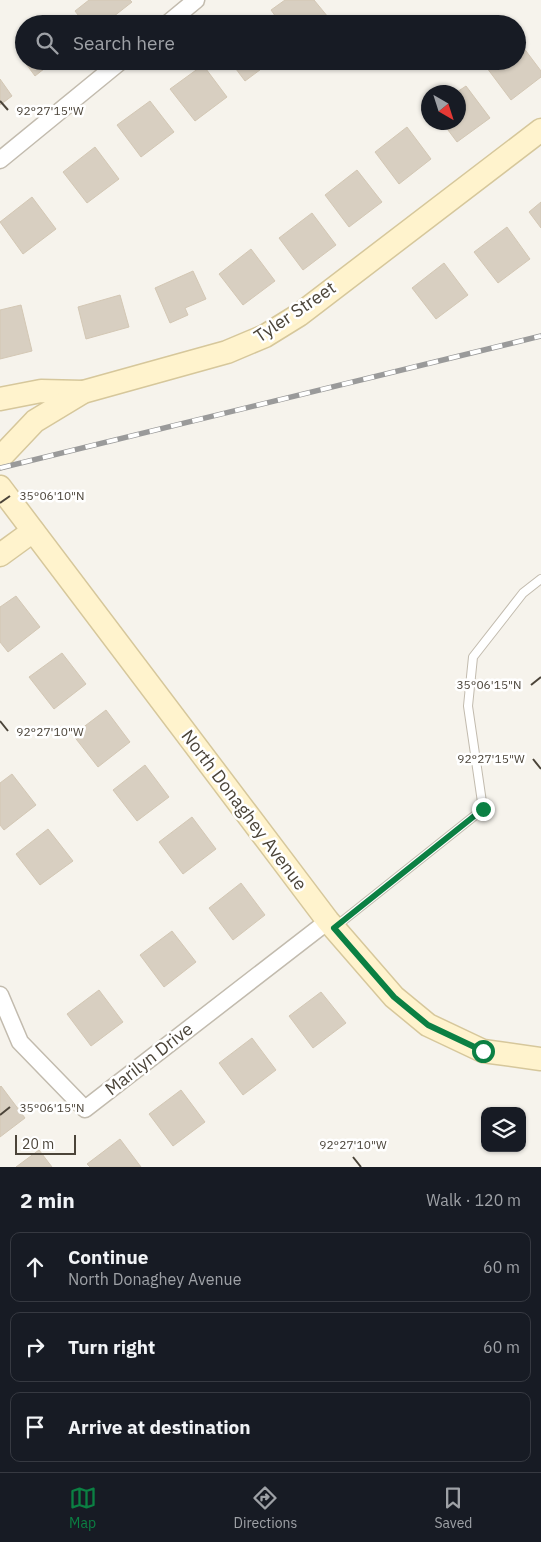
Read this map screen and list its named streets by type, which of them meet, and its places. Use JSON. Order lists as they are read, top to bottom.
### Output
{
  "streets": {
    "street": ["Tyler Street", "North Donaghey Avenue", "Marilyn Drive"]
  },
  "crossings": [
    ["North Donaghey Avenue", "Marilyn Drive"]
  ],
  "scale_bar": "20 m",
  "north": "bottom right",
  "page": {
    "search": "Search here",
    "scale": "20 m",
    "heading": ["2 min", "Walk · 120 m"],
    "list": [
      ["Continue", "North Donaghey Avenue", "60 m"],
      ["Turn right", "60 m"],
      "Arrive at destination"
    ],
    "nav": ["Map", "Directions", "Saved"]
  },
  "coordinates": [
    "92°27'15\"W",
    "35°06'10\"N",
    "35°06'15\"N",
    "92°27'10\"W"
  ]
}
